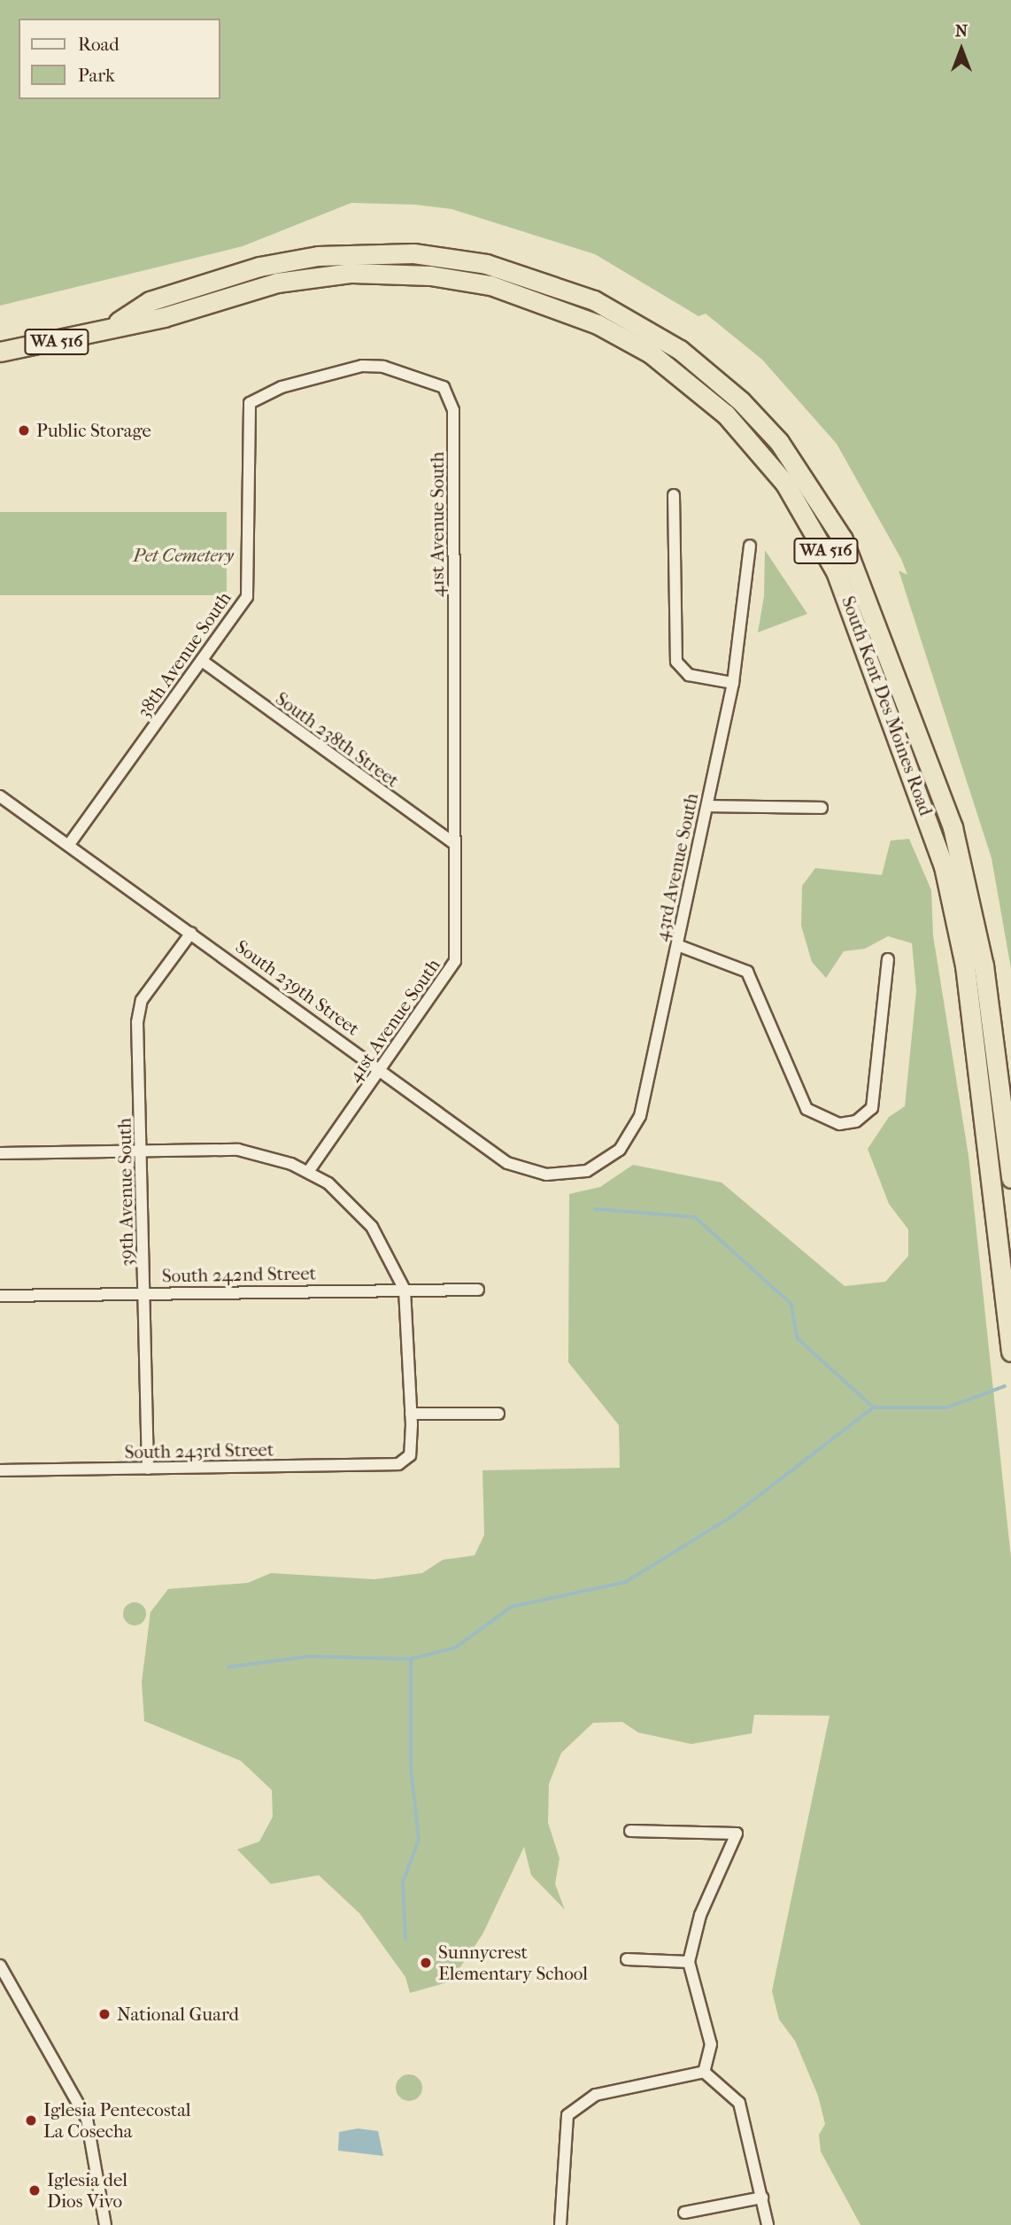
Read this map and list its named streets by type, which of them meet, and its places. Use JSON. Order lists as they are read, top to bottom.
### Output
{
  "streets": {
    "highway": ["WA 516", "South Kent Des Moines Road"],
    "street": [
      "41st Avenue South",
      "38th Avenue South",
      "South 238th Street",
      "43rd Avenue South",
      "South 239th Street",
      "39th Avenue South",
      "South 242nd Street",
      "South 243rd Street"
    ]
  },
  "crossings": [
    ["41st Avenue South", "38th Avenue South"],
    ["41st Avenue South", "South 238th Street"],
    ["41st Avenue South", "South 239th Street"],
    ["38th Avenue South", "South 238th Street"],
    ["38th Avenue South", "South 239th Street"],
    ["43rd Avenue South", "South 239th Street"],
    ["South 239th Street", "39th Avenue South"],
    ["39th Avenue South", "South 242nd Street"],
    ["39th Avenue South", "South 243rd Street"]
  ],
  "parks": ["Pet Cemetery"],
  "places": [
    "Public Storage",
    "Sunnycrest Elementary School",
    "National Guard",
    "Iglesia Pentecostal La Cosecha",
    "Iglesia del Dios Vivo"
  ],
  "legend": ["Road", "Park"],
  "north": "top"
}
